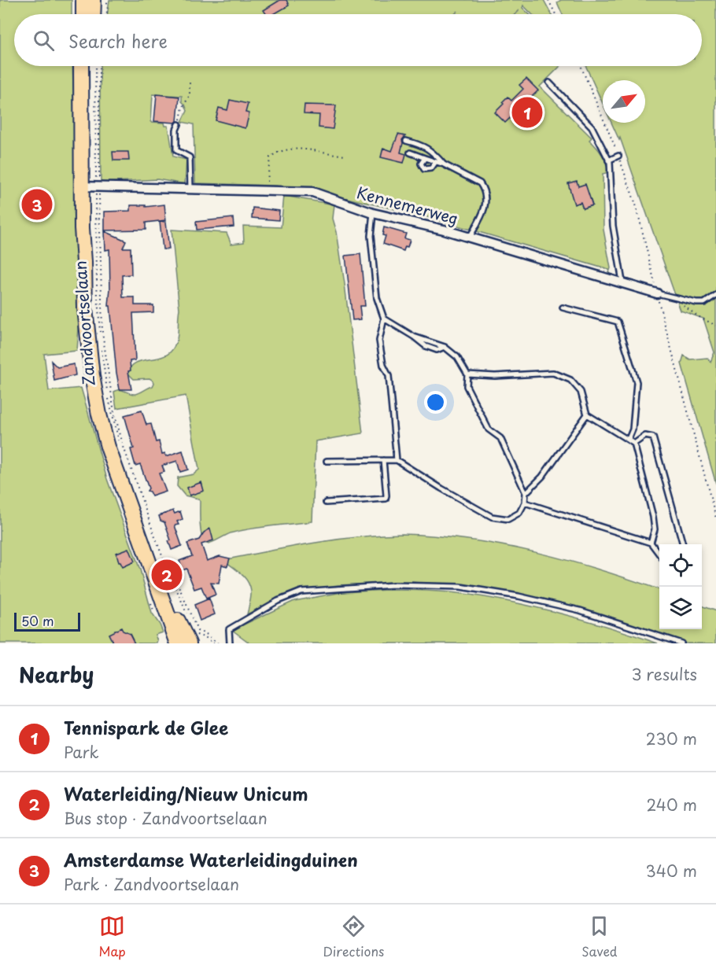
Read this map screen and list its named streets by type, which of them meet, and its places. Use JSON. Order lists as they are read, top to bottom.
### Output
{
  "streets": {
    "main road": ["Zandvoortselaan"],
    "street": ["Kennemerweg"]
  },
  "crossings": [
    ["Kennemerweg", "Zandvoortselaan"]
  ],
  "scale_bar": "50 m",
  "north": "top right",
  "page": {
    "search": "Search here",
    "pins": ["1", "3", "2"],
    "scale": "50 m",
    "heading": ["Nearby", "3 results"],
    "list": [
      {
        "mark": "1",
        "name": "Tennispark de Glee",
        "note": "Park",
        "value": "230 m"
      },
      {
        "mark": "2",
        "name": "Waterleiding/Nieuw Unicum",
        "note": "Bus stop · Zandvoortselaan",
        "value": "240 m"
      },
      {
        "mark": "3",
        "name": "Amsterdamse Waterleidingduinen",
        "note": "Park · Zandvoortselaan",
        "value": "340 m"
      }
    ],
    "nav": ["Map", "Directions", "Saved"]
  }
}
